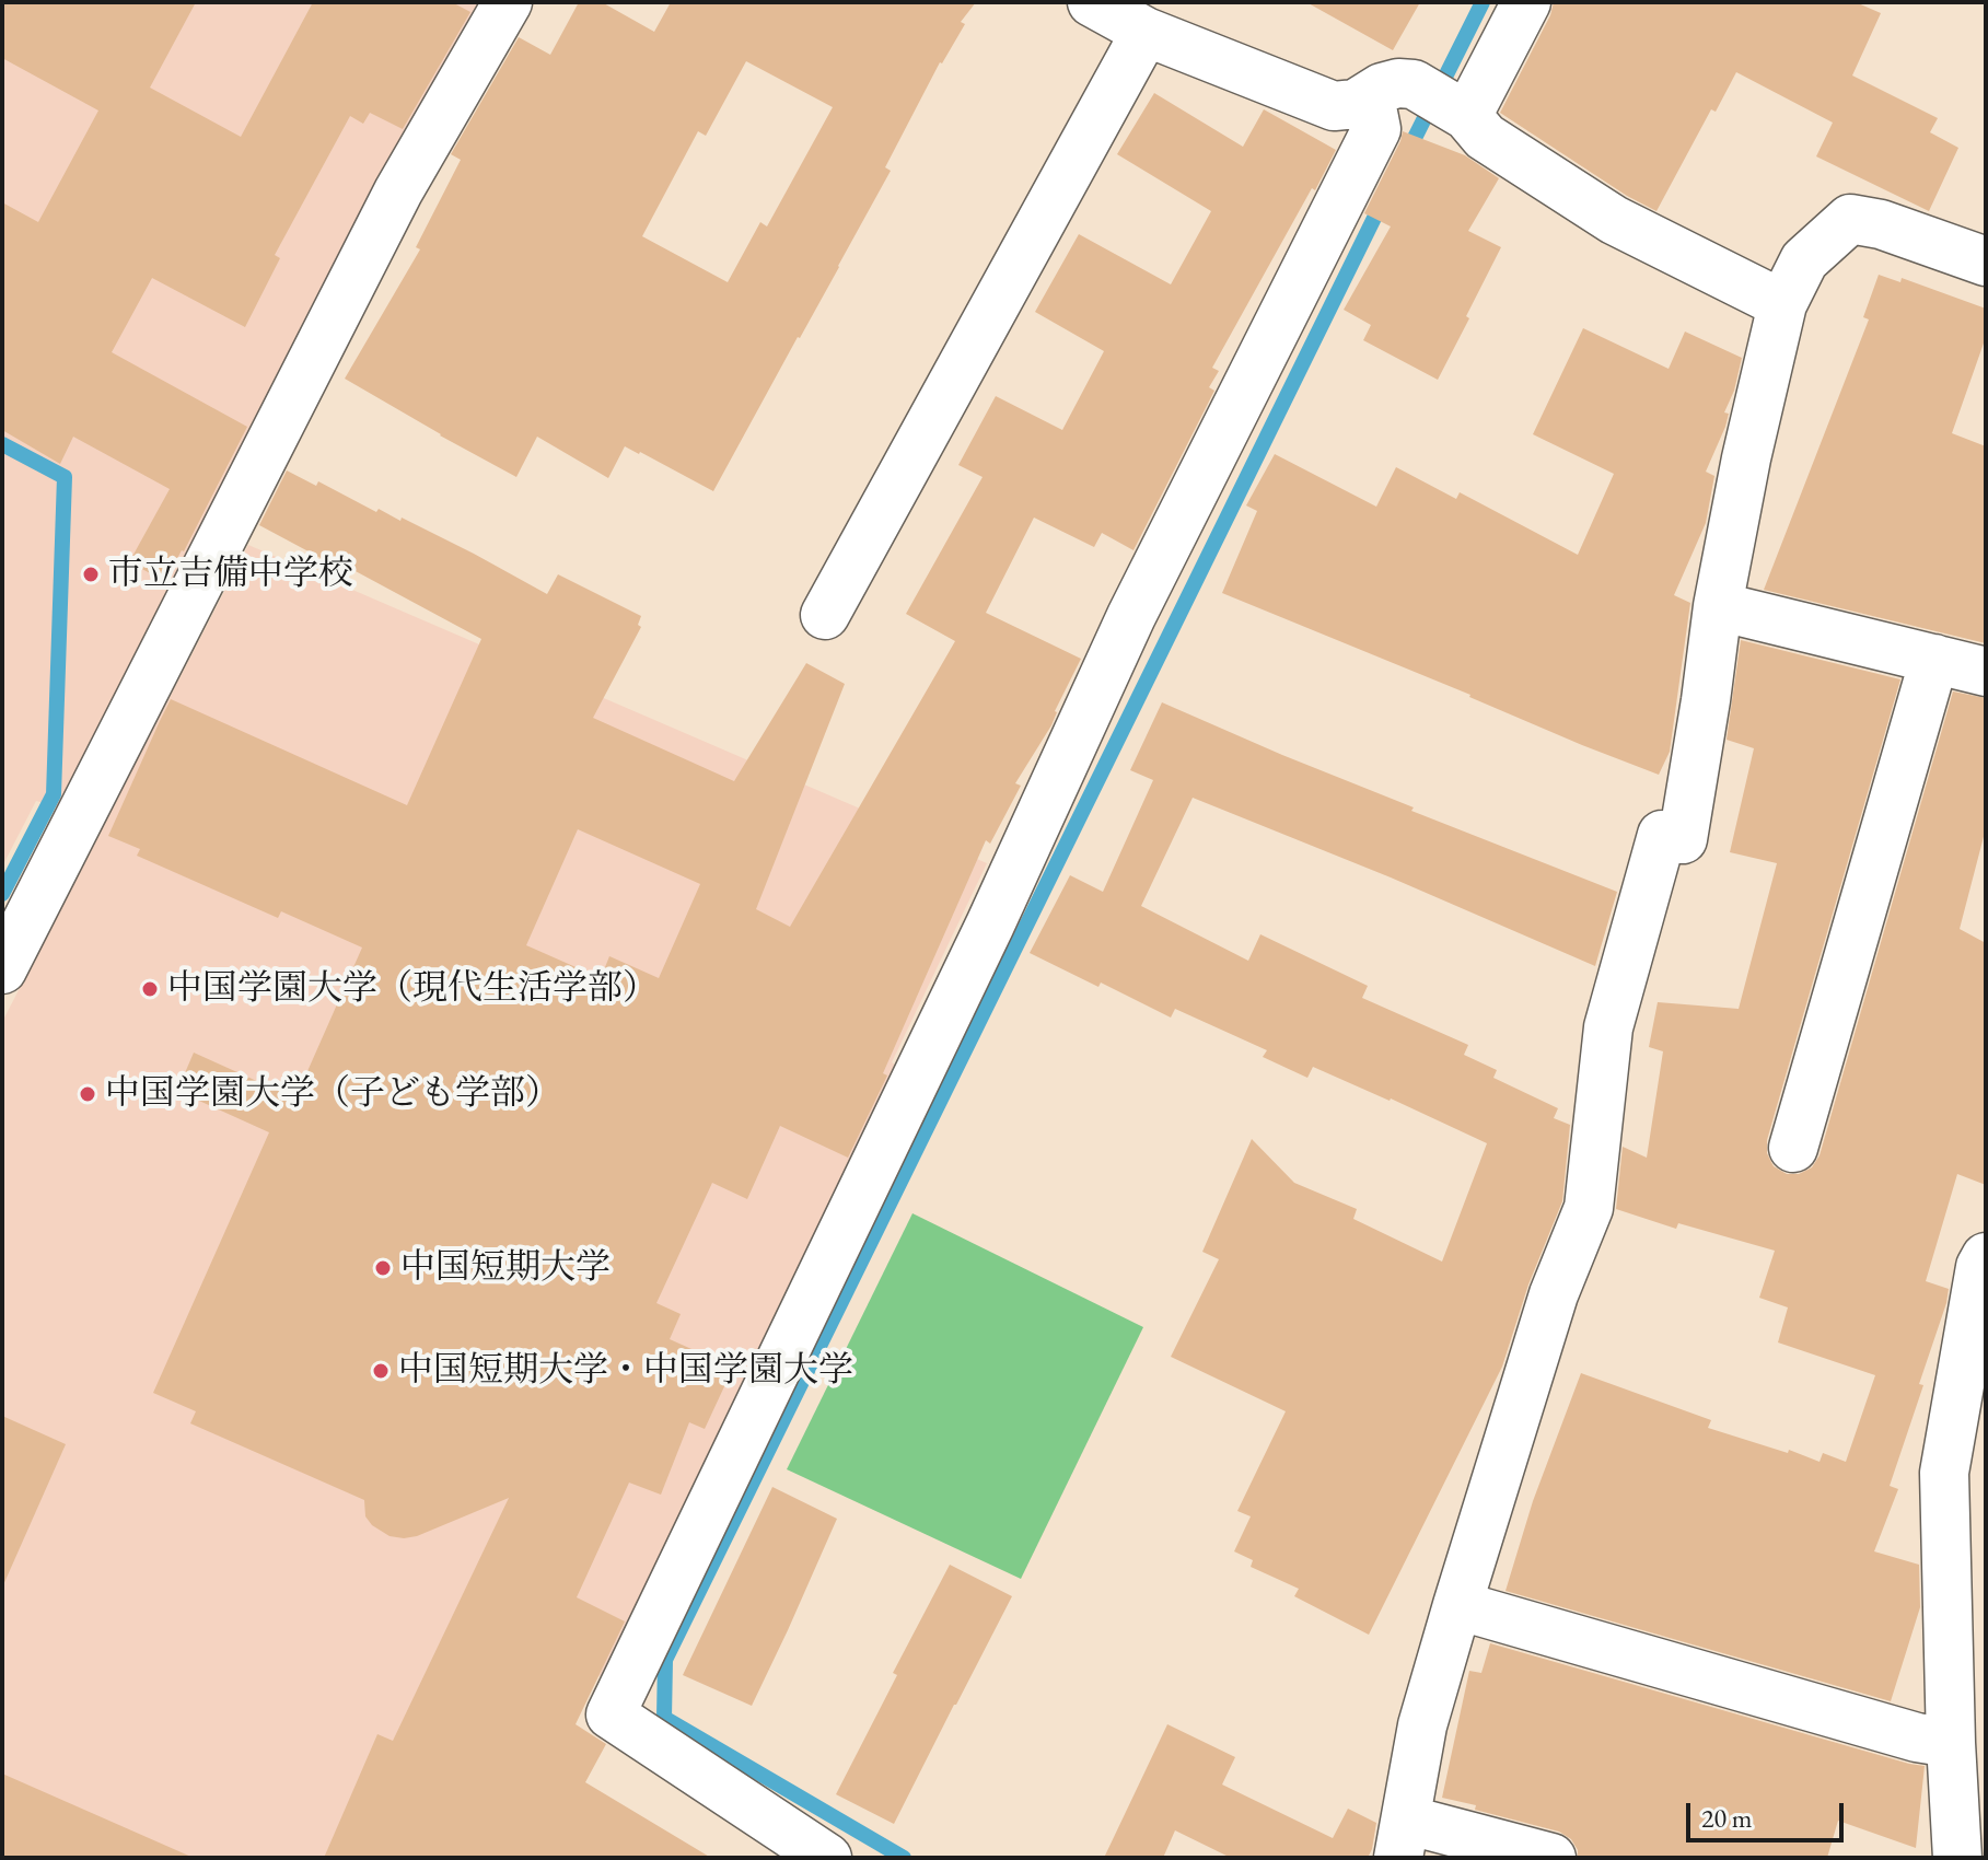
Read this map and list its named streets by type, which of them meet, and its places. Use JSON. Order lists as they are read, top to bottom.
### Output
{
  "places": [
    "市立吉備中学校",
    "中国学園大学（現代生活学部）",
    "中国学園大学（子ども学部）",
    "中国短期大学",
    "中国短期大学・中国学園大学"
  ],
  "scale_bar": "20 m"
}
